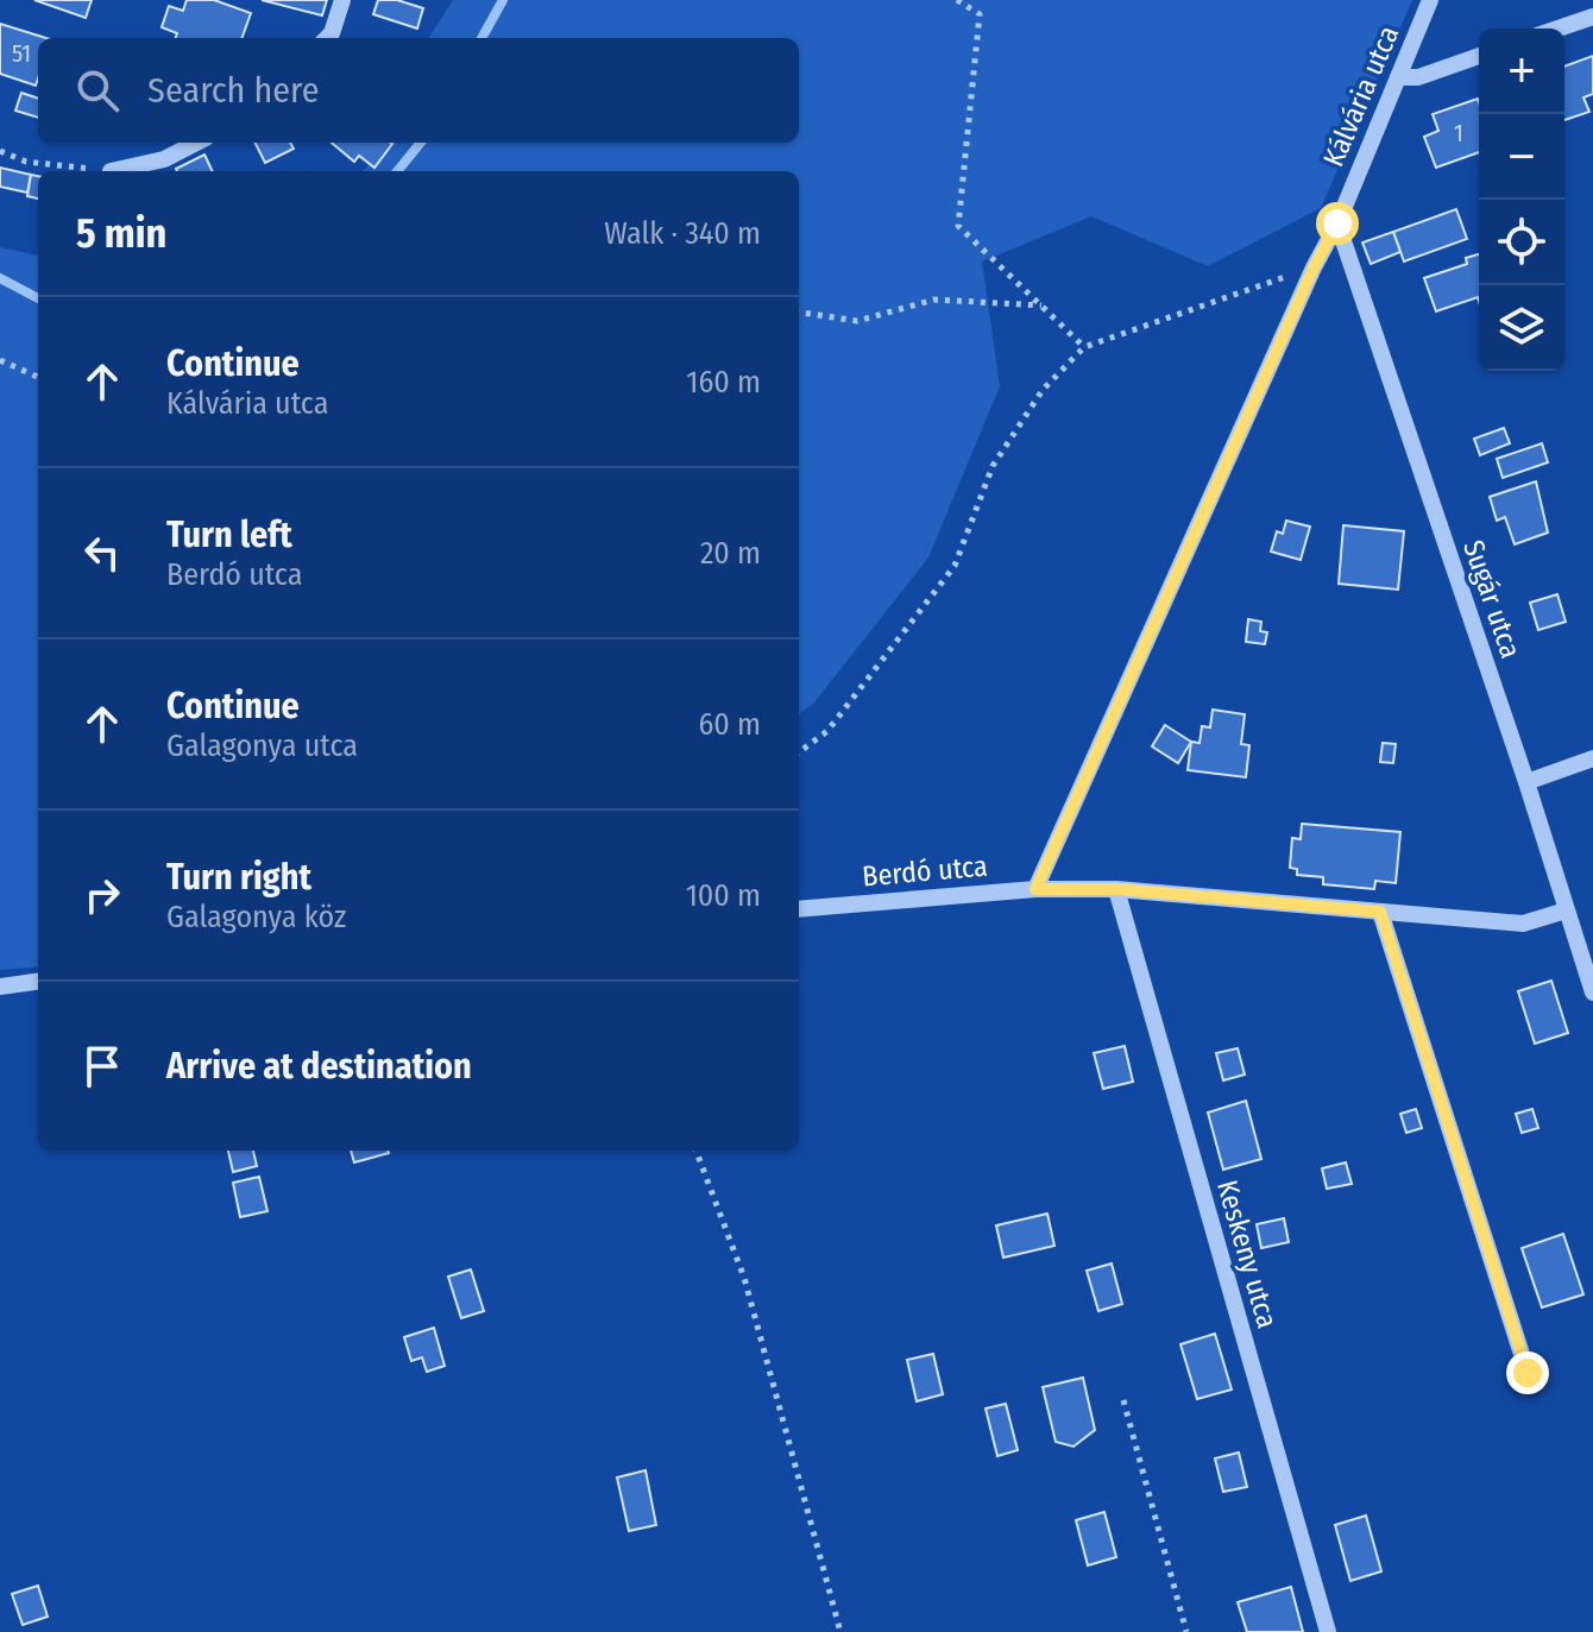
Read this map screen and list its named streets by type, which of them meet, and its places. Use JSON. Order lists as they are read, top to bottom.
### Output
{
  "streets": {
    "street": [
      "Kálvária utca",
      "Sugár utca",
      "Berdó utca",
      "Keskeny utca"
    ]
  },
  "crossings": [
    ["Kálvária utca", "Sugár utca"],
    ["Kálvária utca", "Berdó utca"],
    ["Sugár utca", "Berdó utca"],
    ["Berdó utca", "Keskeny utca"]
  ],
  "house_numbers": ["51", "1"],
  "page": {
    "map_buttons": ["+", "−"],
    "search": "Search here",
    "heading": ["5 min", "Walk · 340 m"],
    "list": [
      ["Continue", "Kálvária utca", "160 m"],
      ["Turn left", "Berdó utca", "20 m"],
      ["Continue", "Galagonya utca", "60 m"],
      ["Turn right", "Galagonya köz", "100 m"],
      "Arrive at destination"
    ]
  }
}
